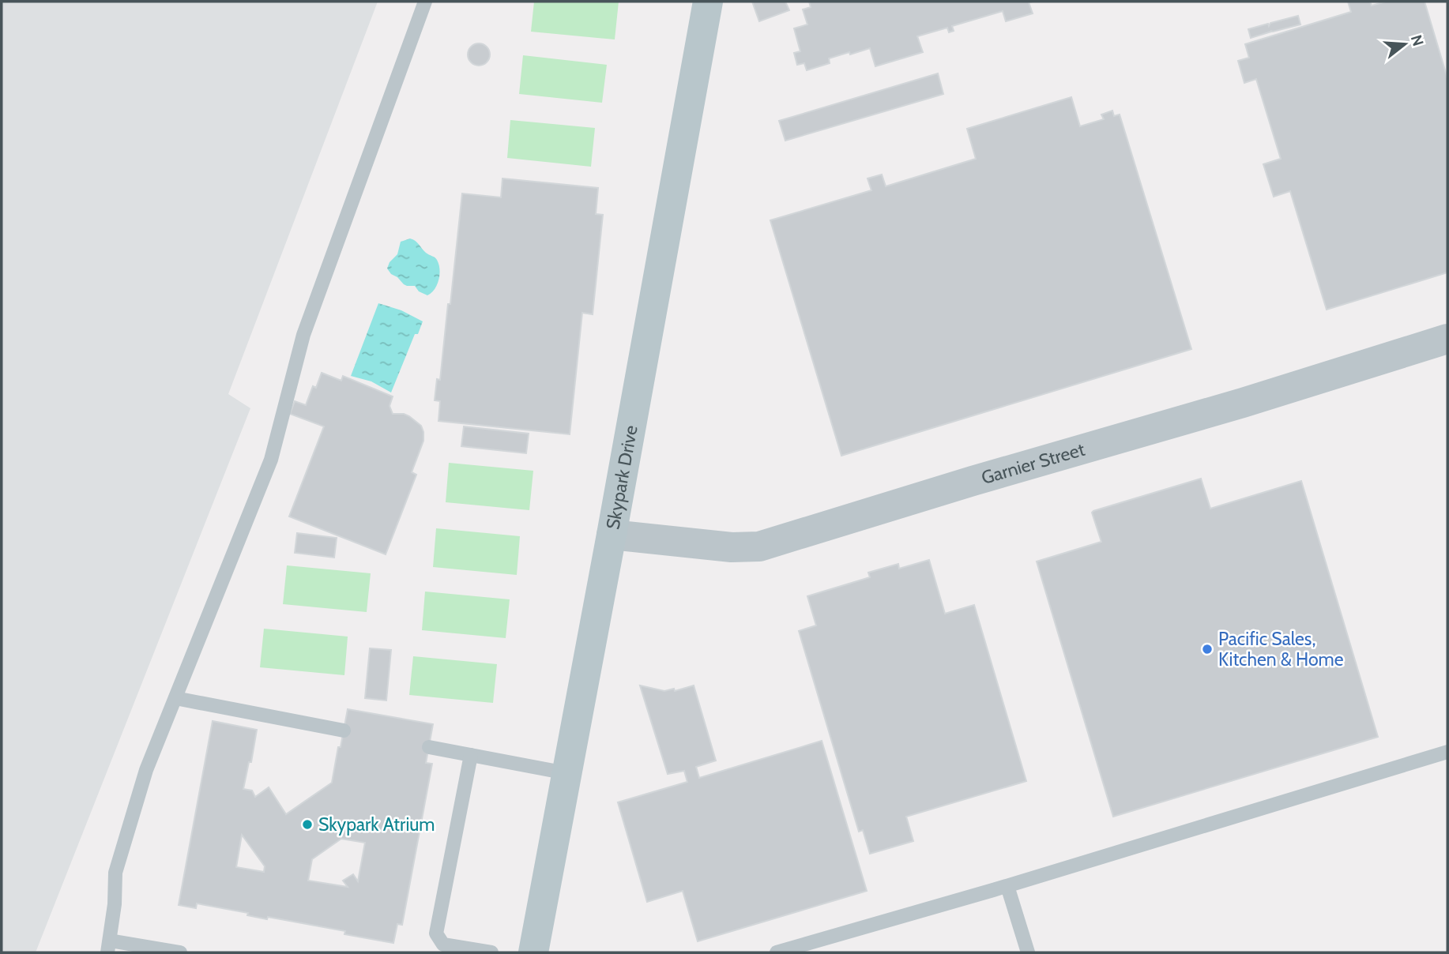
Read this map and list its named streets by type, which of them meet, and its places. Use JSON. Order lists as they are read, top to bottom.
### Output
{
  "streets": {
    "main road": ["Skypark Drive"],
    "street": ["Garnier Street"]
  },
  "crossings": [
    ["Garnier Street", "Skypark Drive"]
  ],
  "places": ["Pacific Sales, Kitchen & Home", "Skypark Atrium"],
  "north": "right"
}
